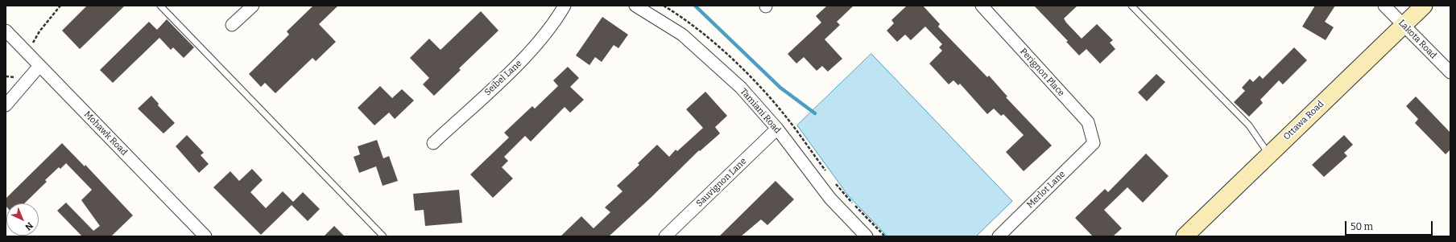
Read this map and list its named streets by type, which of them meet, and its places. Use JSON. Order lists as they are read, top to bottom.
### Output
{
  "streets": {
    "street": [
      "Lakota Road",
      "Perignon Place",
      "Seibel Lane",
      "Tamiani Road",
      "Ottawa Road",
      "Mohawk Road",
      "Sauvignon Lane",
      "Merlot Lane"
    ]
  },
  "crossings": [
    ["Lakota Road", "Ottawa Road"],
    ["Perignon Place", "Merlot Lane"],
    ["Tamiani Road", "Sauvignon Lane"]
  ],
  "scale_bar": "50 m",
  "north": "bottom right"
}
